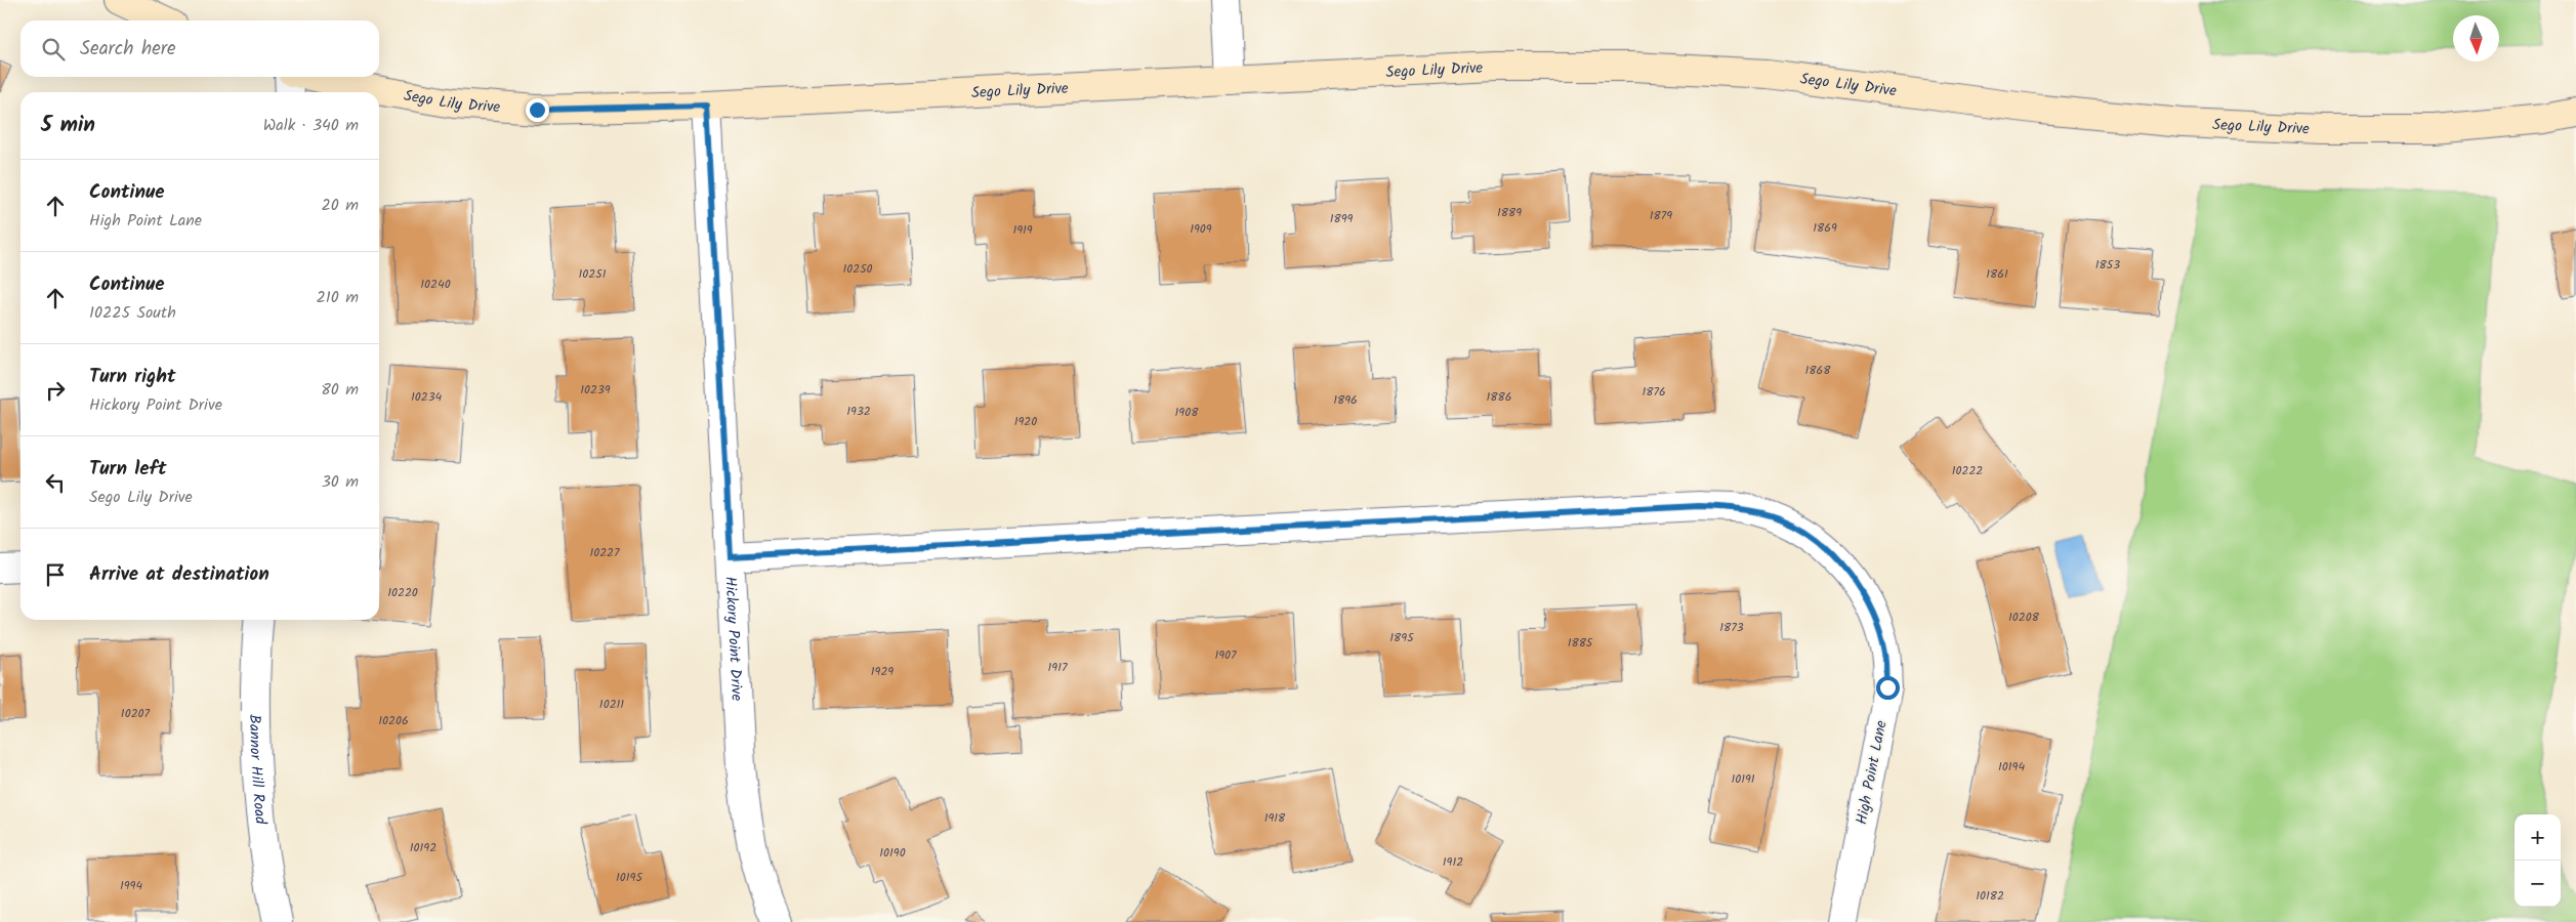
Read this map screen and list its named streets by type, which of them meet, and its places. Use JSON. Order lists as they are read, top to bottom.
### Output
{
  "streets": {
    "street": [
      "Sego Lily Drive",
      "Hickory Point Drive",
      "Bannor Hill Road",
      "High Point Lane"
    ]
  },
  "crossings": [
    ["Sego Lily Drive", "Hickory Point Drive"],
    ["Hickory Point Drive", "High Point Lane"]
  ],
  "house_numbers": [
    "1889",
    "1879",
    "1899",
    "1869",
    "1909",
    "1919",
    "1853",
    "10250",
    "10251",
    "1861",
    "10240",
    "1868",
    "10239",
    "1876",
    "10234",
    "1886",
    "1896",
    "1932",
    "1908",
    "1920",
    "10222",
    "10227",
    "10220",
    "10208",
    "1873",
    "1895",
    "1885",
    "1907",
    "1917",
    "1929",
    "10211",
    "10207",
    "10206",
    "10194",
    "10191",
    "1918",
    "10192",
    "10190",
    "1912",
    "10195",
    "1994",
    "10182"
  ],
  "north": "bottom",
  "page": {
    "search": "Search here",
    "heading": ["5 min", "Walk · 340 m"],
    "list": [
      ["Continue", "High Point Lane", "20 m"],
      ["Continue", "10225 South", "210 m"],
      ["Turn right", "Hickory Point Drive", "80 m"],
      ["Turn left", "Sego Lily Drive", "30 m"],
      "Arrive at destination"
    ],
    "map_buttons": ["+", "−"]
  }
}
